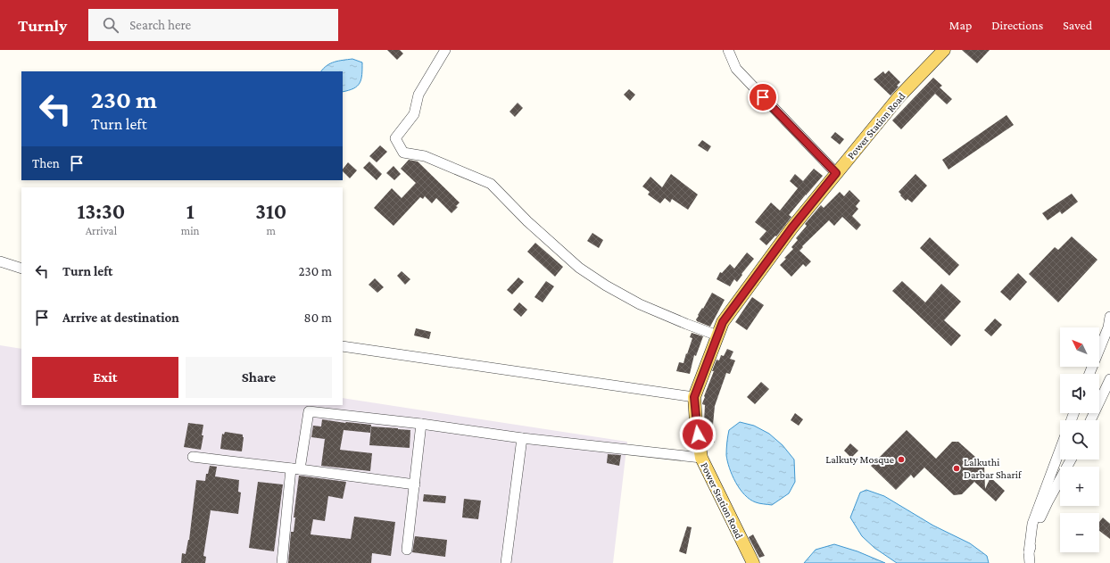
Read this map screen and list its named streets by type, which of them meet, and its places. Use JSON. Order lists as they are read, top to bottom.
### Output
{
  "streets": {
    "main road": ["Power Station Road"]
  },
  "places": ["Lalkuty Mosque", "Lalkuthi Darbar Sharif"],
  "north": "top left",
  "page": {
    "header": "Turnly",
    "search": "Search here",
    "nav": ["Map", "Directions", "Saved"],
    "turn": ["230 m", "Turn left"],
    "then": "Then",
    "eta": [
      "13:30",
      "Arrival",
      "1",
      "min",
      "310",
      "m"
    ],
    "list": [
      {
        "name": "Turn left",
        "value": "230 m"
      },
      {
        "name": "Arrive at destination",
        "value": "80 m"
      }
    ],
    "map_buttons": ["+", "−"],
    "buttons": ["Exit", "Share"]
  }
}
